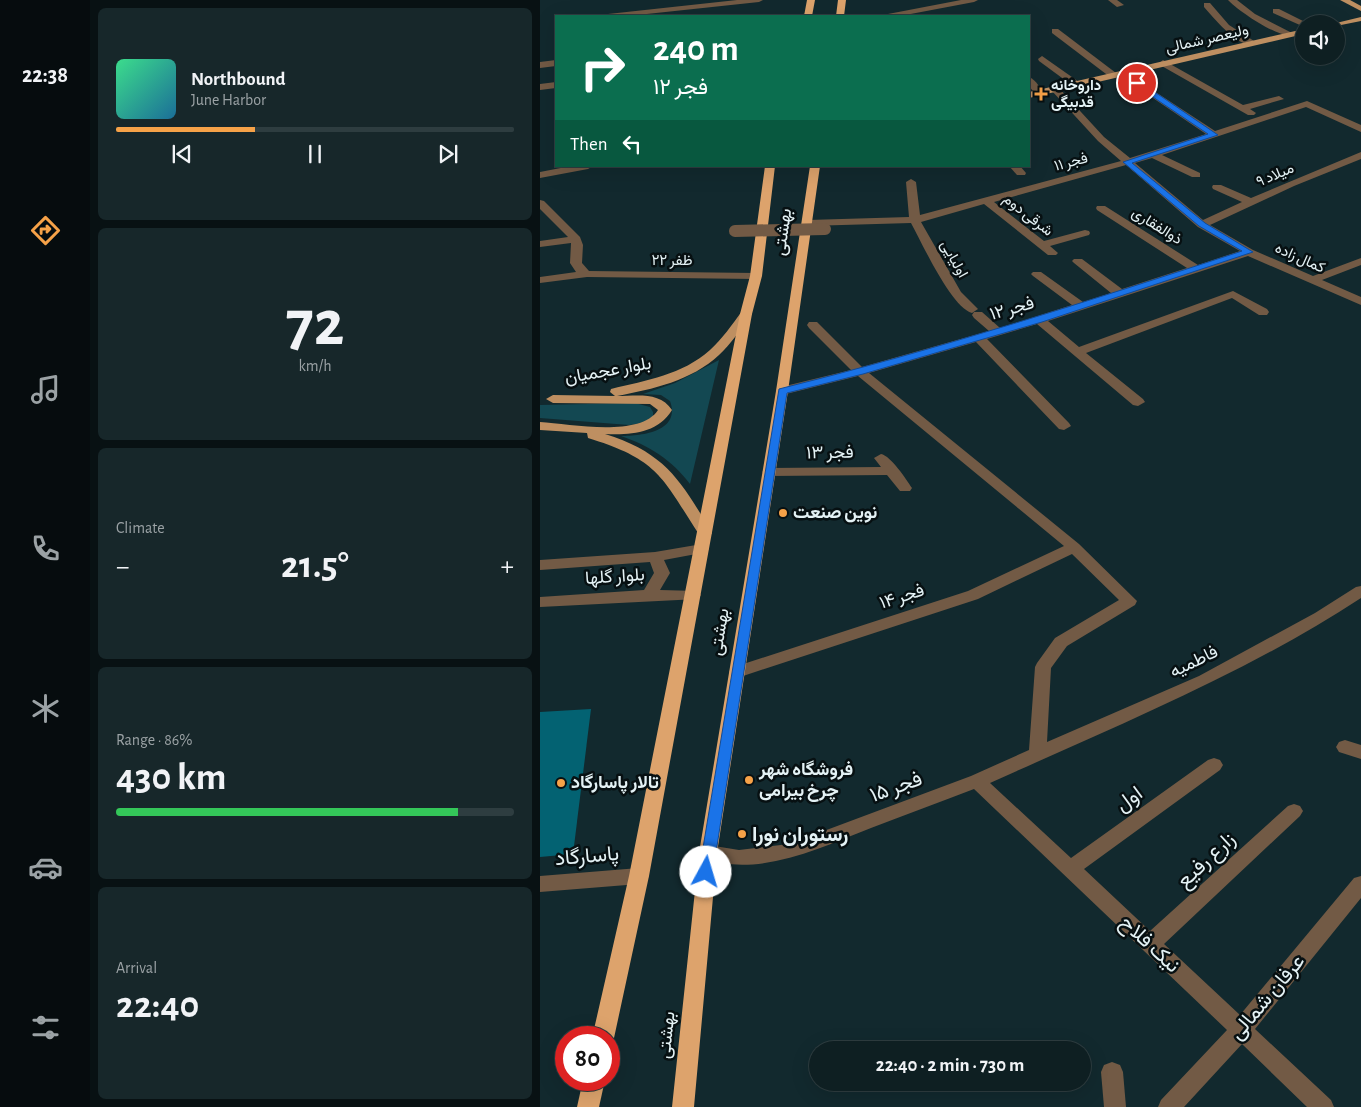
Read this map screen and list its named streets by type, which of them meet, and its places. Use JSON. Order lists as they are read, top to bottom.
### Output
{
  "streets": {
    "highway": ["بهشتی"],
    "main road": ["ولیعصر شمالی", "بلوار عجمیان"],
    "street": [
      "فجر ۱۱",
      "میلاد ۹",
      "شرقی دوم",
      "ذوالفقاری",
      "کمال زاده",
      "اولیایی",
      "ظفر ۲۲",
      "فجر ۱۲",
      "فجر ۱۳",
      "بلوار گلها",
      "فجر ۱۴",
      "فاطمیه",
      "فجر ۱۵",
      "اول",
      "پاسارگاد",
      "زارع رفیع",
      "نیک فلاح",
      "عرفان شمالی"
    ]
  },
  "crossings": [
    ["ولیعصر شمالی", "کمال زاده"],
    ["فجر ۱۱", "شرقی دوم"],
    ["فجر ۱۱", "بهشتی"],
    ["فجر ۱۱", "کمال زاده"],
    ["فجر ۱۱", "اولیایی"],
    ["میلاد ۹", "کمال زاده"],
    ["ذوالفقاری", "فجر ۱۲"],
    ["بهشتی", "ظفر ۲۲"],
    ["بهشتی", "فجر ۱۲"],
    ["بهشتی", "بلوار عجمیان"],
    ["بهشتی", "فجر ۱۳"],
    ["بهشتی", "بلوار گلها"],
    ["بهشتی", "فجر ۱۴"],
    ["بهشتی", "فجر ۱۵"],
    ["بهشتی", "پاسارگاد"],
    ["کمال زاده", "فجر ۱۲"],
    ["اولیایی", "فجر ۱۲"],
    ["فاطمیه", "فجر ۱۵"],
    ["فجر ۱۵", "نیک فلاح"],
    ["اول", "نیک فلاح"],
    ["زارع رفیع", "نیک فلاح"],
    ["نیک فلاح", "عرفان شمالی"]
  ],
  "places": {
    "health": ["داروخانه قدبیگی"],
    "other": [
      "نوین صنعت",
      "فروشگاه شهر چرخ بیرامی",
      "تالار پاسارگاد",
      "رستوران نورا"
    ]
  },
  "page": {
    "tabs": "22:38",
    "turn": ["240 m", "فجر ۱۲"],
    "song": ["Northbound", "June Harbor"],
    "then": "Then",
    "tile": [
      ["72", "km/h"],
      "Climate",
      ["Range · 86%", "430 km"],
      ["Arrival", "22:40"]
    ],
    "heat": ["−", "21.5°", "+"],
    "limit": "80",
    "trip": "22:40 · 2 min · 730 m"
  }
}
